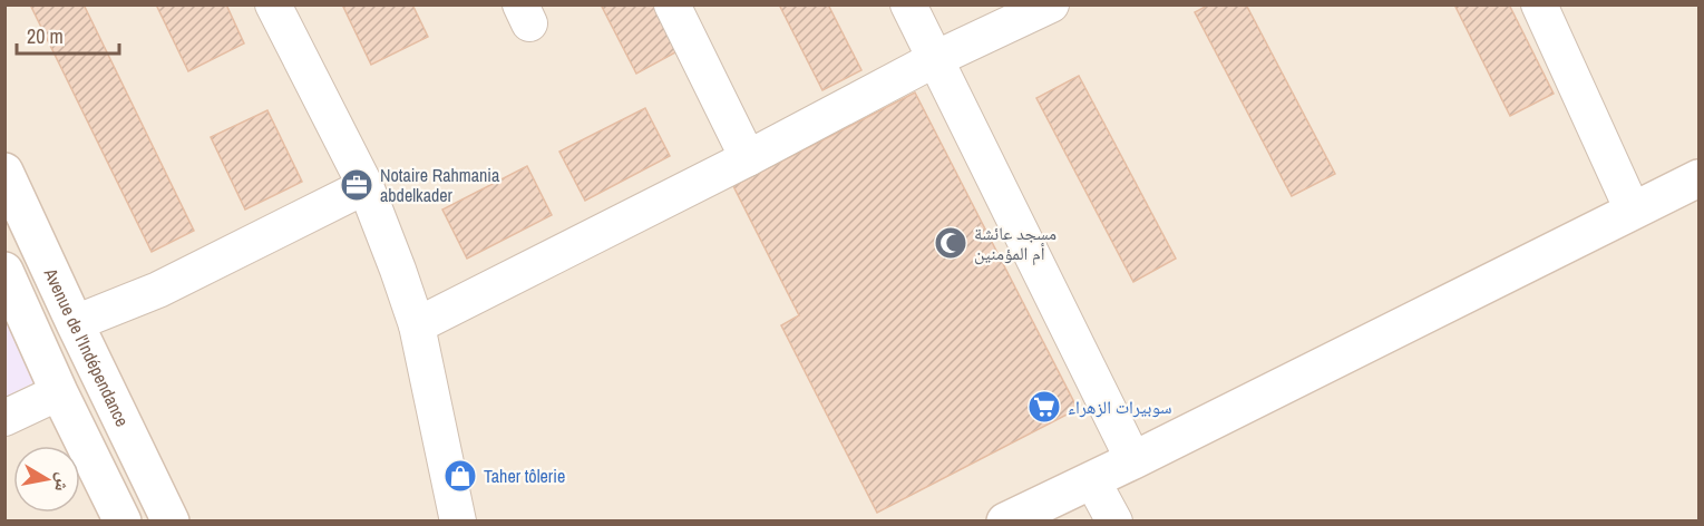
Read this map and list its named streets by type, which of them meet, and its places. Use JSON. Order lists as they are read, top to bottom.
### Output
{
  "streets": {
    "main road": ["Avenue de l'Indépendance"]
  },
  "places": {
    "office": ["Notaire Rahmania abdelkader"],
    "mosque": ["مسجد عائشة أم المؤمنين"],
    "supermarket": ["سوبيرات الزهراء"],
    "shop": ["Taher tôlerie"]
  },
  "scale_bar": "20 m",
  "north": "right"
}
